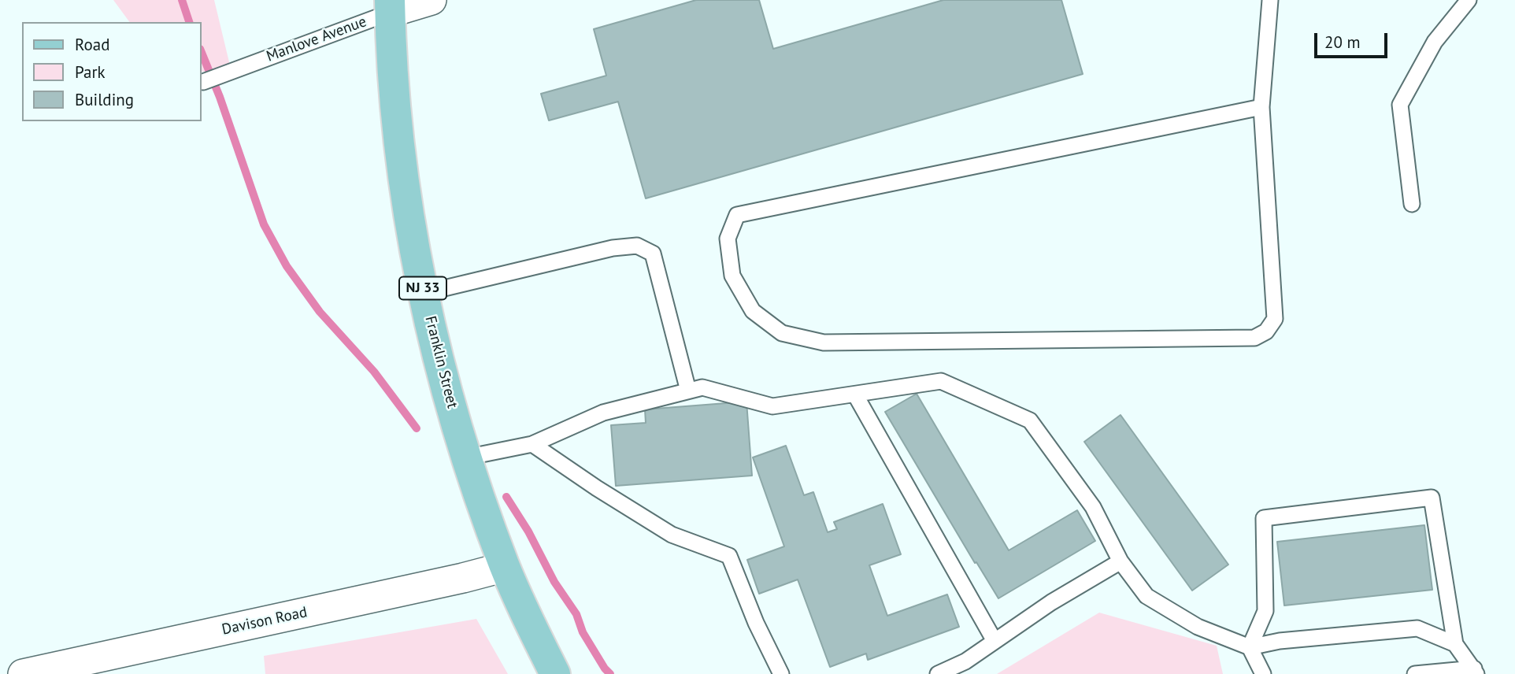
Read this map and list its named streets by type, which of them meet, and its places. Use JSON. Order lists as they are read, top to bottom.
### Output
{
  "streets": {
    "main road": ["NJ 33", "Franklin Street"],
    "street": ["Manlove Avenue", "Davison Road"]
  },
  "crossings": [
    ["Manlove Avenue", "Franklin Street"],
    ["Franklin Street", "Davison Road"]
  ],
  "legend": ["Road", "Park", "Building"],
  "scale_bar": "20 m"
}
